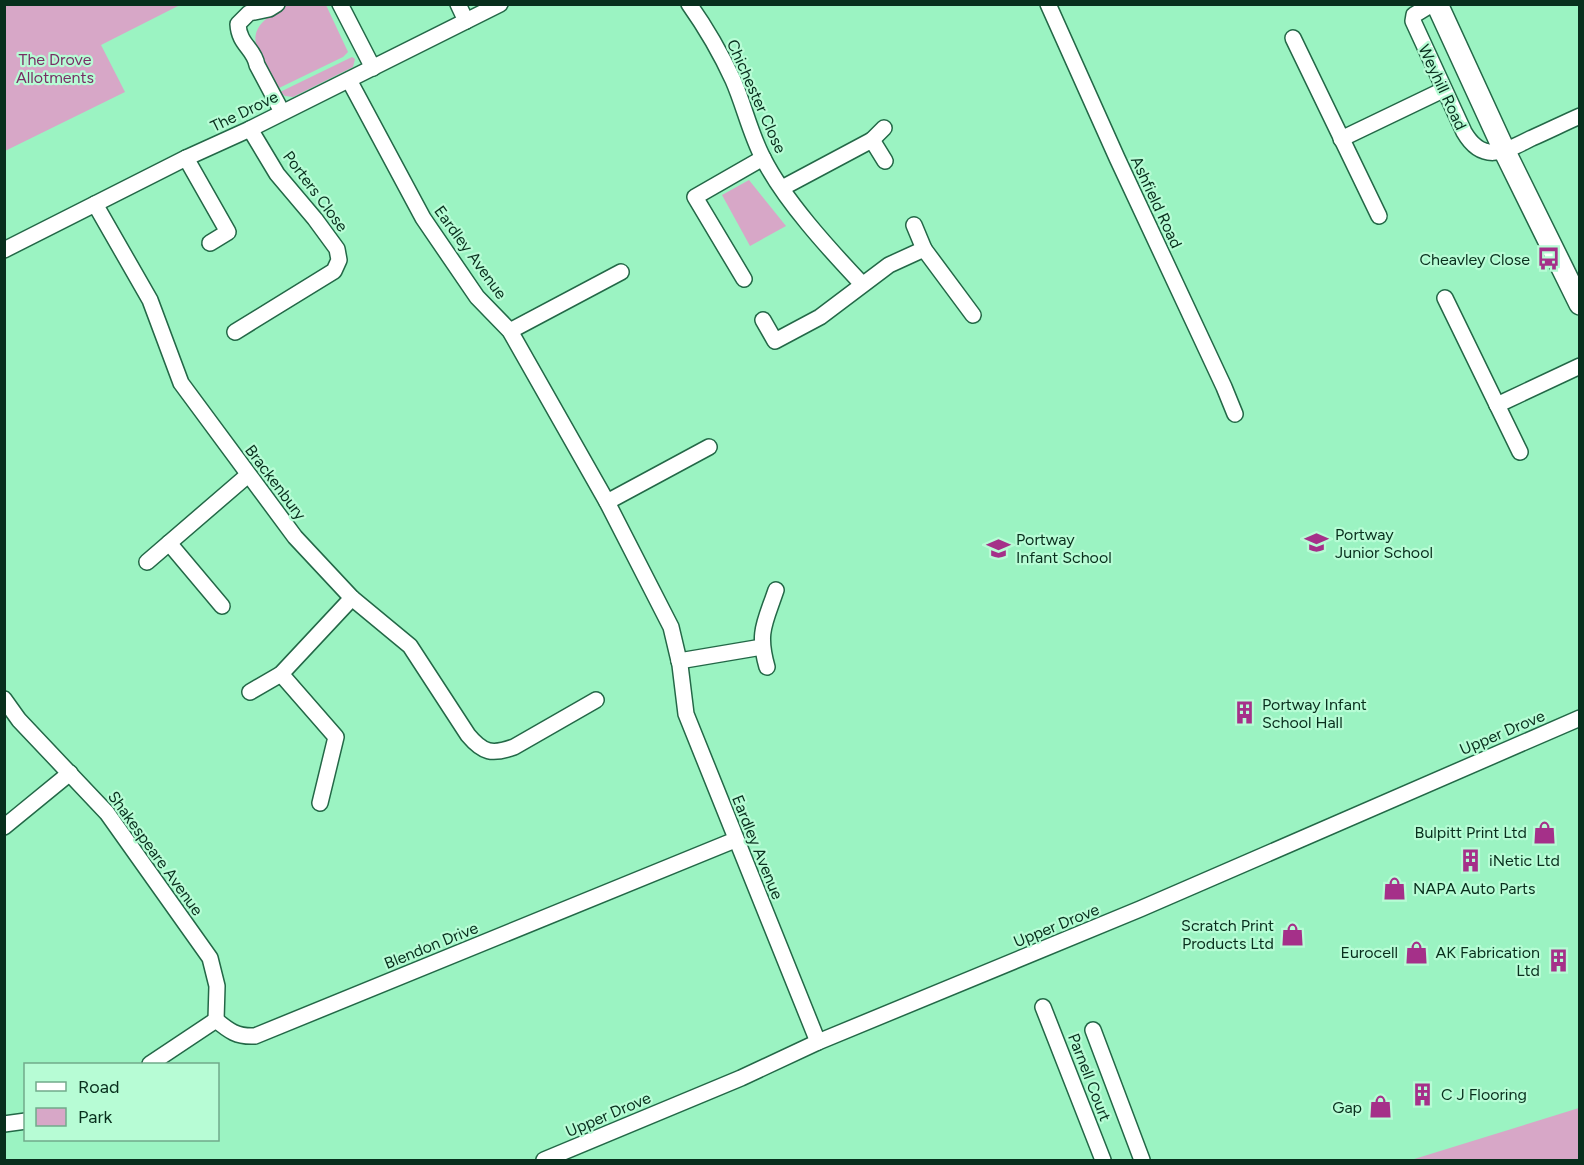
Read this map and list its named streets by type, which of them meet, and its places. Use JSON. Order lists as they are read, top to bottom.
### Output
{
  "streets": {
    "main road": ["Weyhill Road"],
    "street": [
      "Chichester Close",
      "The Drove",
      "Porters Close",
      "Ashfield Road",
      "Eardley Avenue",
      "Brackenbury",
      "Upper Drove",
      "Shakespeare Avenue",
      "Blendon Drive",
      "Parnell Court"
    ]
  },
  "crossings": [
    ["The Drove", "Porters Close"],
    ["The Drove", "Eardley Avenue"],
    ["The Drove", "Brackenbury"],
    ["Eardley Avenue", "Upper Drove"],
    ["Eardley Avenue", "Blendon Drive"],
    ["Shakespeare Avenue", "Blendon Drive"]
  ],
  "parks": ["The Drove Allotments"],
  "places": {
    "bus stop": ["Cheavley Close"],
    "school or university": ["Portway Junior School", "Portway Infant School"],
    "building": [
      "Portway Infant School Hall",
      "iNetic Ltd",
      "AK Fabrication Ltd",
      "C J Flooring"
    ],
    "shop": [
      "Bulpitt Print Ltd",
      "NAPA Auto Parts",
      "Scratch Print Products Ltd",
      "Eurocell",
      "Gap"
    ]
  },
  "legend": ["Road", "Park"]
}
